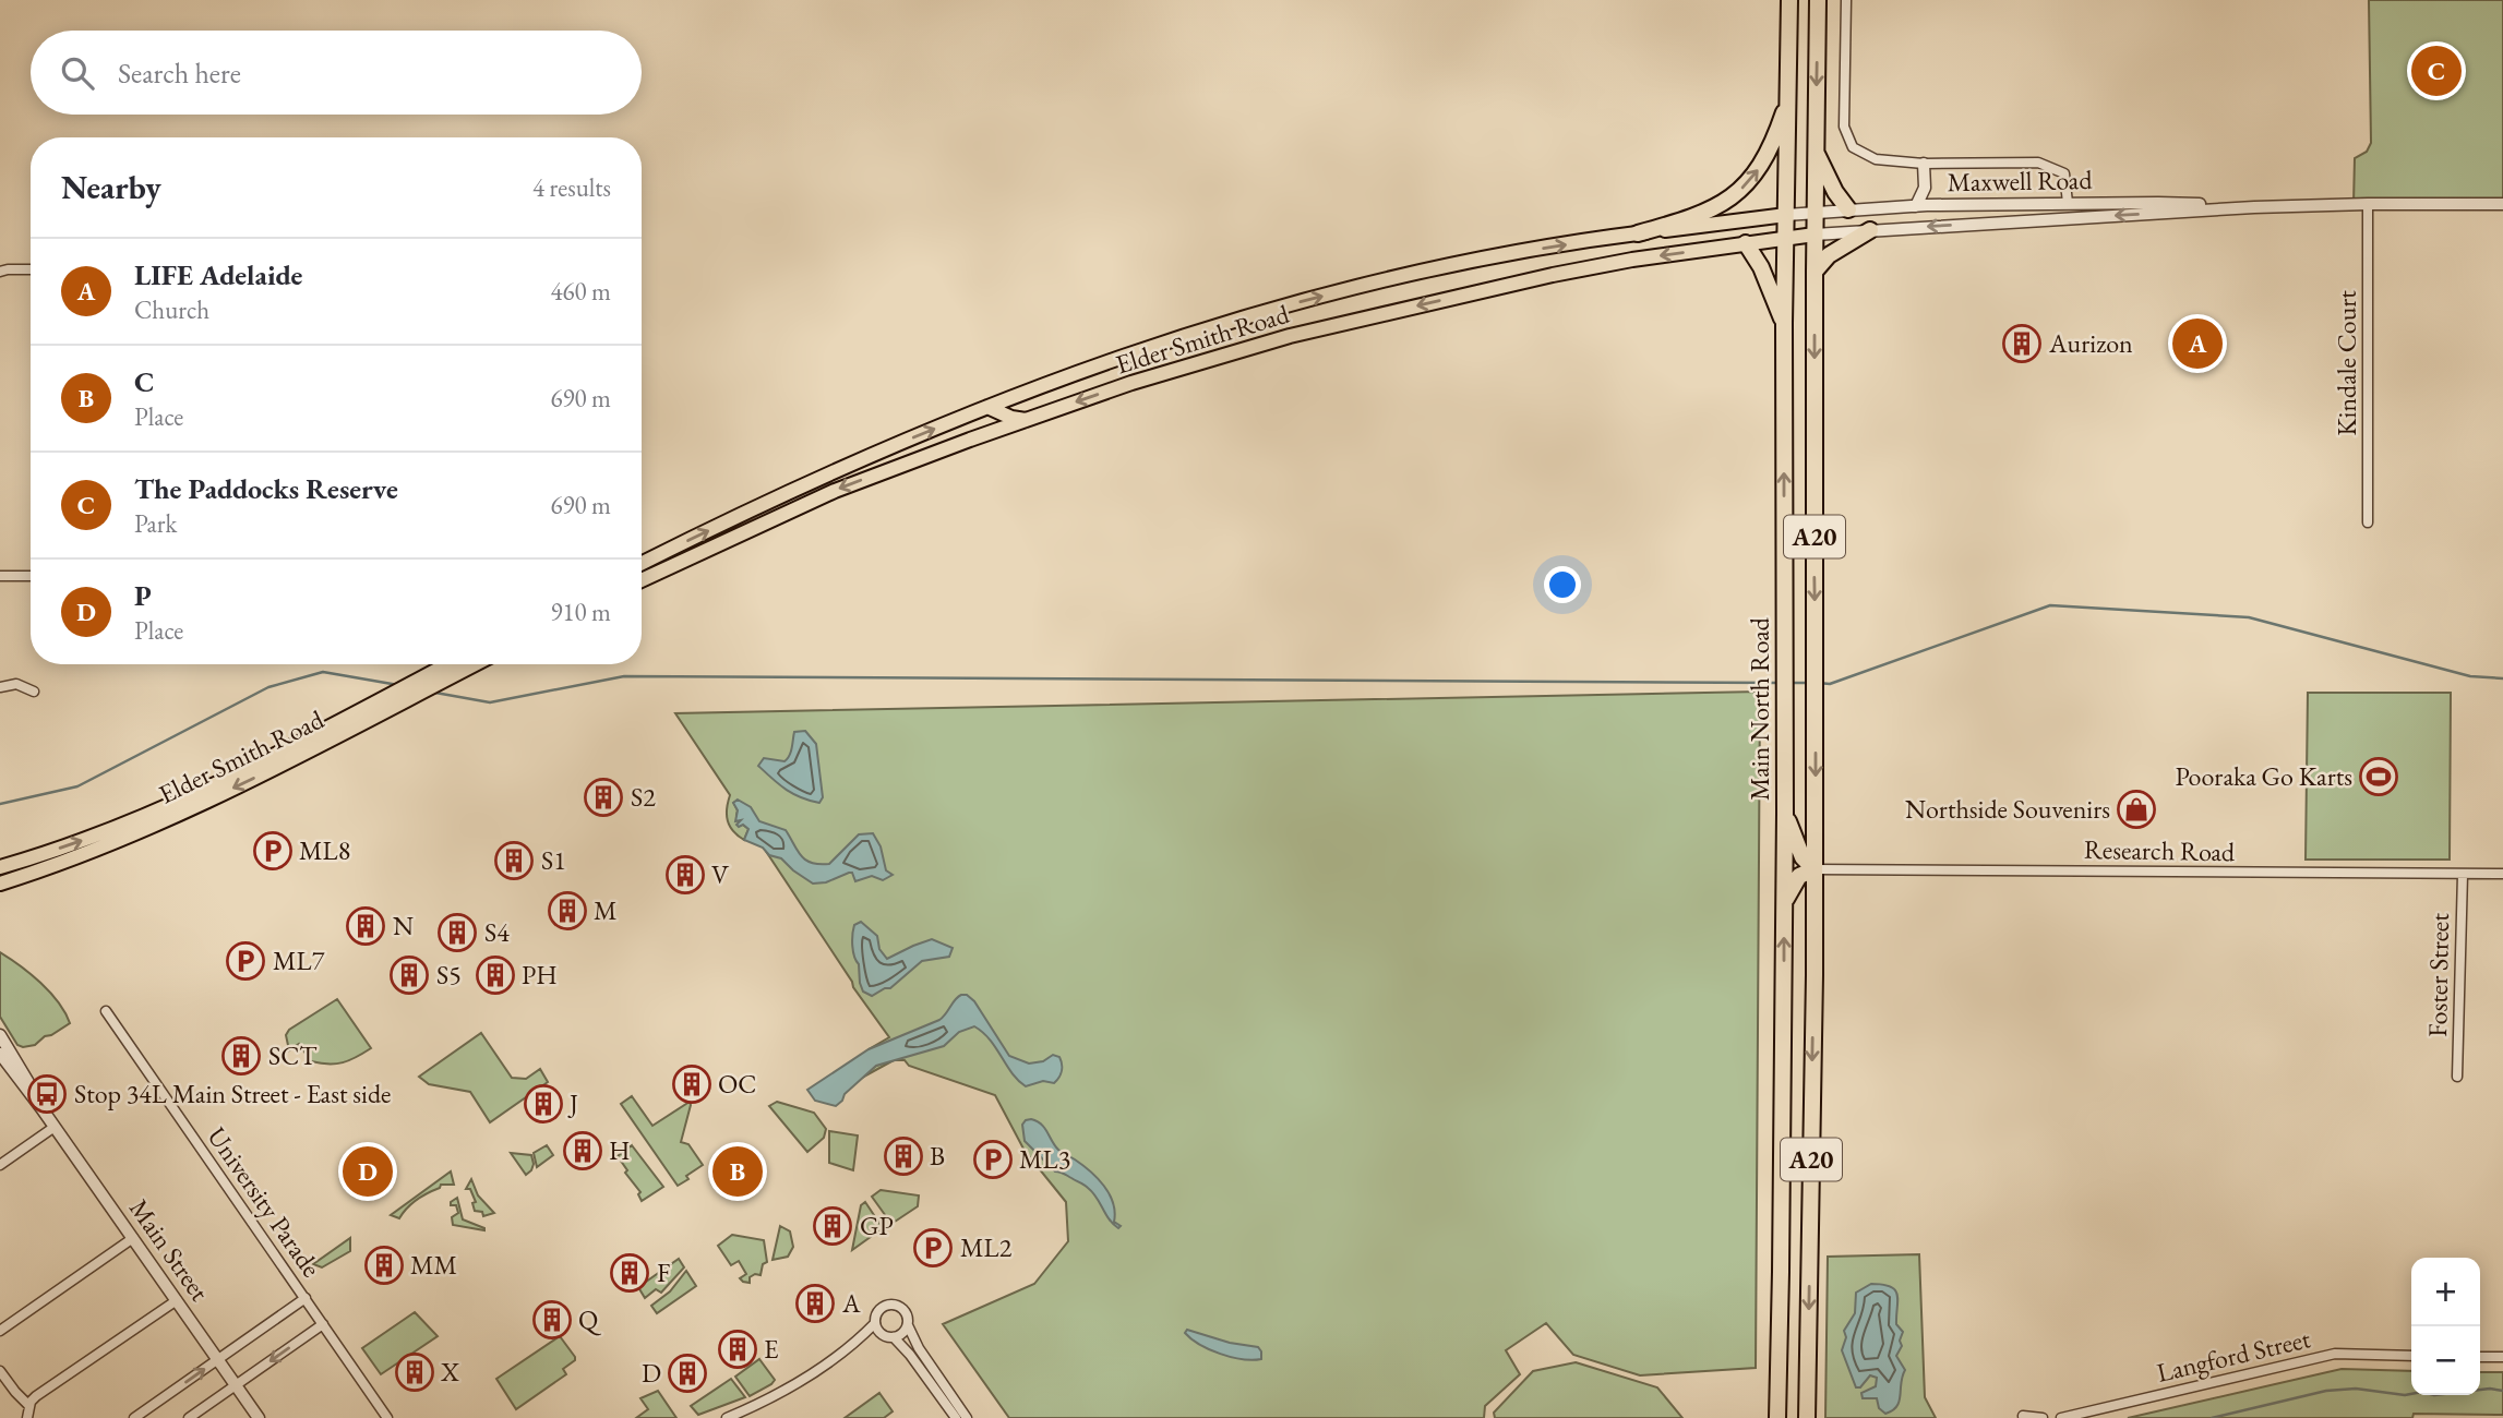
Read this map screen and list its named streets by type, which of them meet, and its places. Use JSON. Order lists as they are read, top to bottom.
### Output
{
  "streets": {
    "highway": ["A20", "Main North Road"],
    "main road": ["Elder Smith Road"],
    "street": [
      "Maxwell Road",
      "Kindale Court",
      "Research Road",
      "Foster Street",
      "University Parade",
      "Main Street",
      "Langford Street"
    ]
  },
  "crossings": [
    ["Maxwell Road", "Elder Smith Road"],
    ["Maxwell Road", "Kindale Court"],
    ["Maxwell Road", "Main North Road"],
    ["Elder Smith Road", "Main North Road"],
    ["Main North Road", "Research Road"],
    ["Research Road", "Foster Street"]
  ],
  "places": {
    "building": [
      "Aurizon",
      "S2",
      "S1",
      "V",
      "M",
      "N",
      "S4",
      "S5",
      "PH",
      "SCT",
      "OC",
      "J",
      "H",
      "B",
      "GP",
      "MM",
      "F",
      "A",
      "Q",
      "E",
      "X",
      "D"
    ],
    "sports": ["Pooraka Go Karts"],
    "shop": ["Northside Souvenirs"],
    "parking": [
      "ML8",
      "ML7",
      "ML3",
      "ML2"
    ],
    "bus stop": ["Stop 34L Main Street - East side"]
  },
  "page": {
    "search": "Search here",
    "pins": [
      "C",
      "A",
      "B",
      "D"
    ],
    "heading": ["Nearby", "4 results"],
    "list": [
      {
        "mark": "A",
        "name": "LIFE Adelaide",
        "note": "Church",
        "value": "460 m"
      },
      {
        "mark": "B",
        "name": "C",
        "note": "Place",
        "value": "690 m"
      },
      {
        "mark": "C",
        "name": "The Paddocks Reserve",
        "note": "Park",
        "value": "690 m"
      },
      {
        "mark": "D",
        "name": "P",
        "note": "Place",
        "value": "910 m"
      }
    ],
    "map_buttons": ["+", "−"]
  }
}
